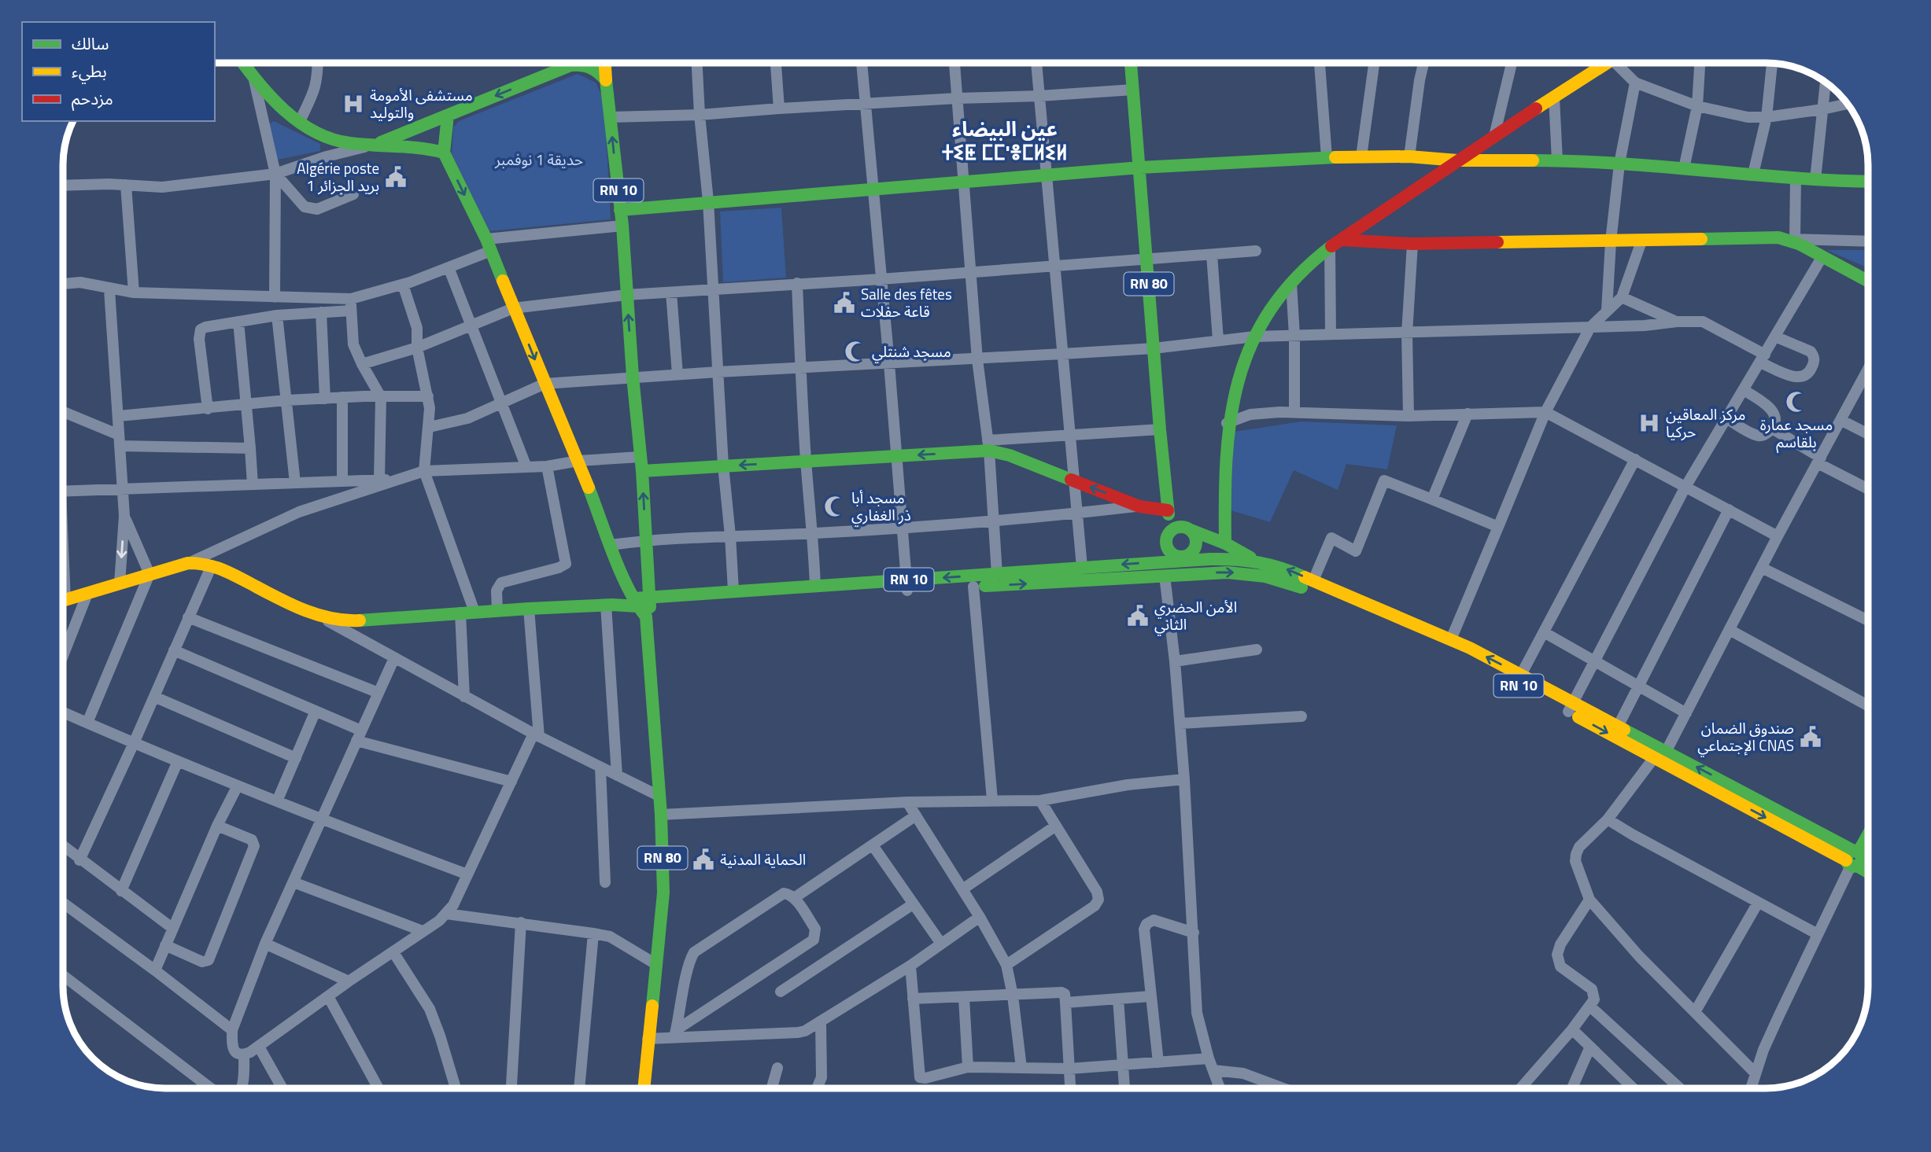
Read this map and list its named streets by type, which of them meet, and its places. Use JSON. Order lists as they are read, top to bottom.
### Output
{
  "streets": {
    "main road": ["RN 10", "RN 80"]
  },
  "crossings": [
    ["RN 10", "RN 80"]
  ],
  "districts": ["عين البيضاء ⵜⵉⵟ ⵎⵎ'ⴻⵎⵍⵉⵍ"],
  "parks": ["حديقة 1 نوفمبر"],
  "places": {
    "hospital": ["مستشفى الأمومة والتوليد", "مركز المعاقين حركيا"],
    "public building": [
      "Algérie poste 1 بريد الجزائر",
      "Salle des fêtes قاعة حفلات",
      "الأمن الحضري الثاني",
      "صندوق الضمان الإجتماعي CNAS",
      "الحماية المدنية"
    ],
    "mosque": ["مسجد شنتلي", "مسجد عمارة بلقاسم", "مسجد أبا ذر الغفاري"]
  },
  "legend": ["سالك", "بطيء", "مزدحم"]
}
